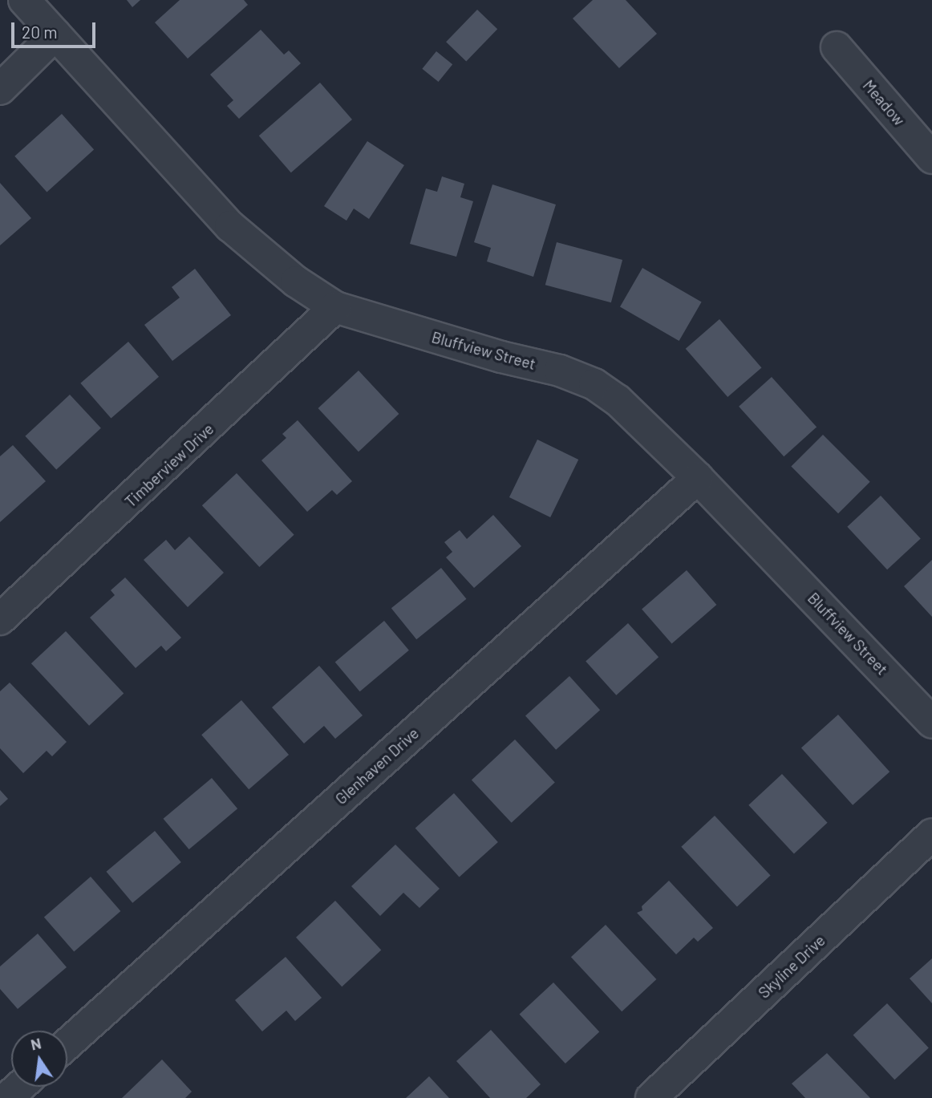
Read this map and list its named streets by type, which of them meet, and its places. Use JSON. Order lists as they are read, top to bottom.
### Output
{
  "streets": {
    "street": [
      "Meadow",
      "Bluffview Street",
      "Timberview Drive",
      "Glenhaven Drive",
      "Skyline Drive"
    ]
  },
  "crossings": [
    ["Bluffview Street", "Timberview Drive"],
    ["Bluffview Street", "Glenhaven Drive"]
  ],
  "scale_bar": "20 m",
  "north": "top"
}
